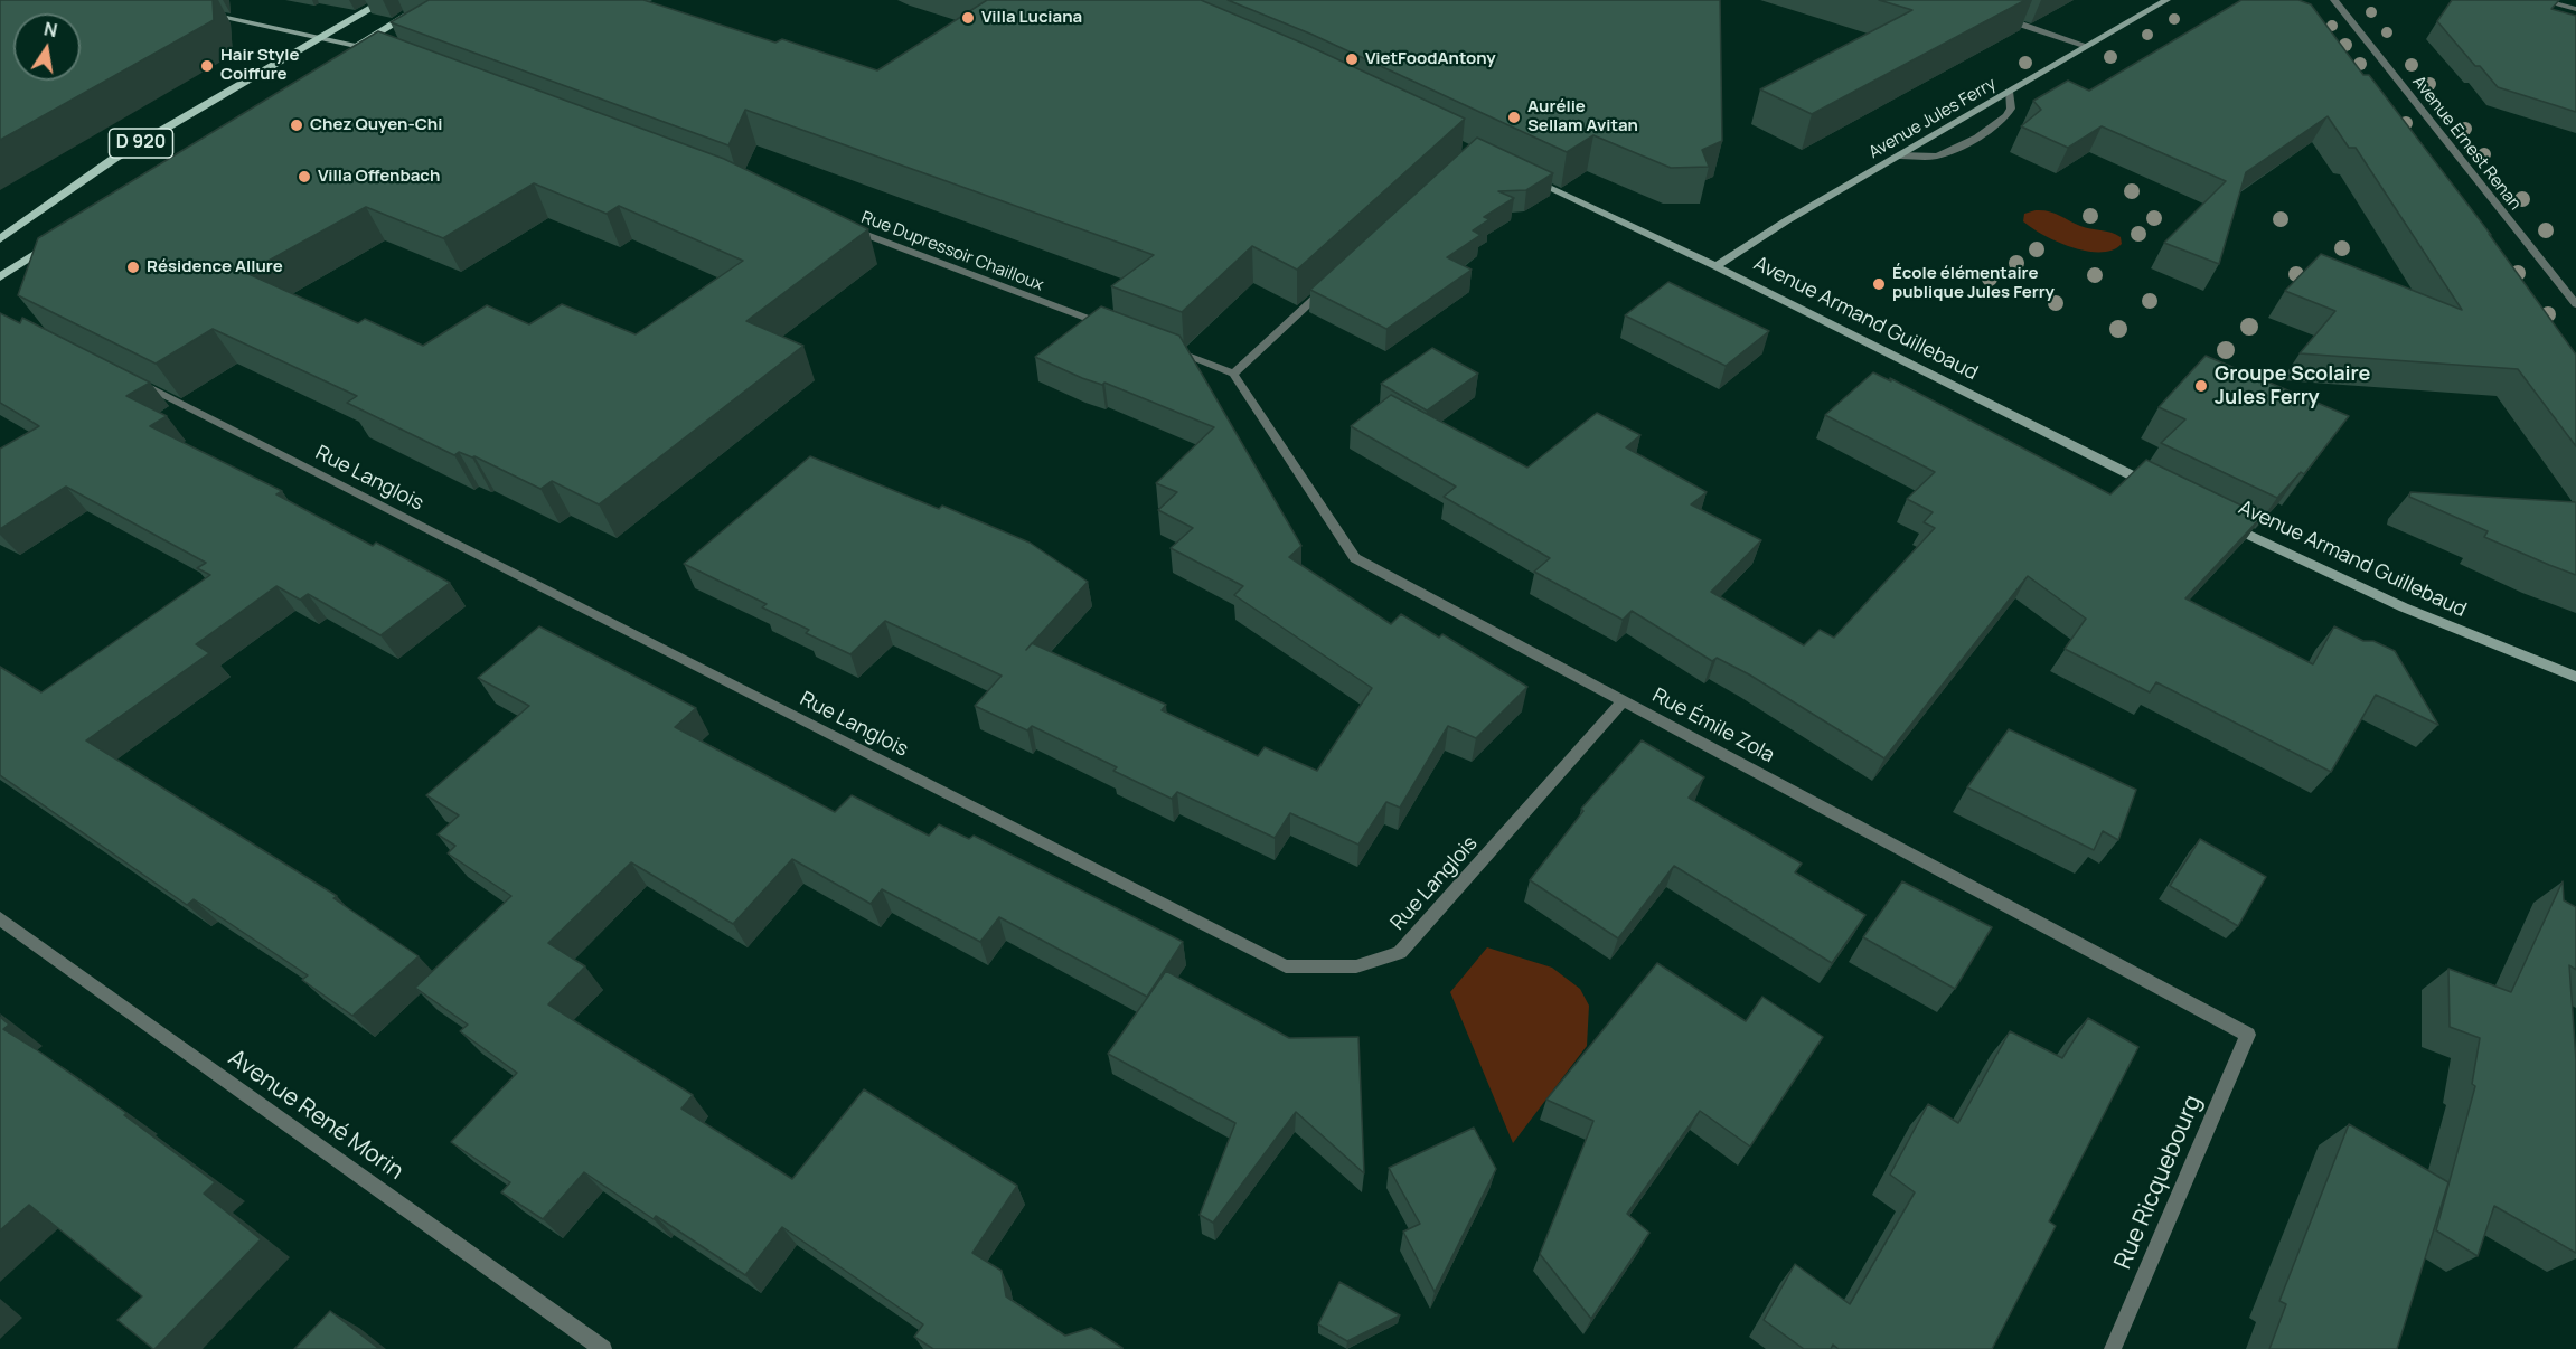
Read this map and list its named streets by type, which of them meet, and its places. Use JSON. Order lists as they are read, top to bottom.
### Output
{
  "streets": {
    "main road": ["D 920"],
    "street": [
      "Avenue Jules Ferry",
      "Avenue Ernest Renan",
      "Rue Dupressoir Chailloux",
      "Avenue Armand Guillebaud",
      "Rue Langlois",
      "Rue Émile Zola",
      "Avenue René Morin",
      "Rue Ricquebourg"
    ]
  },
  "crossings": [
    ["Avenue Jules Ferry", "Avenue Armand Guillebaud"],
    ["Rue Langlois", "Rue Émile Zola"],
    ["Rue Émile Zola", "Rue Ricquebourg"]
  ],
  "places": [
    "Villa Luciana",
    "VietFoodAntony",
    "Hair Style Coiffure",
    "Aurélie Sellam Avitan",
    "Chez Quyen-Chi",
    "Villa Offenbach",
    "Résidence Allure",
    "École élémentaire publique Jules Ferry",
    "Groupe Scolaire Jules Ferry"
  ],
  "north": "top"
}
